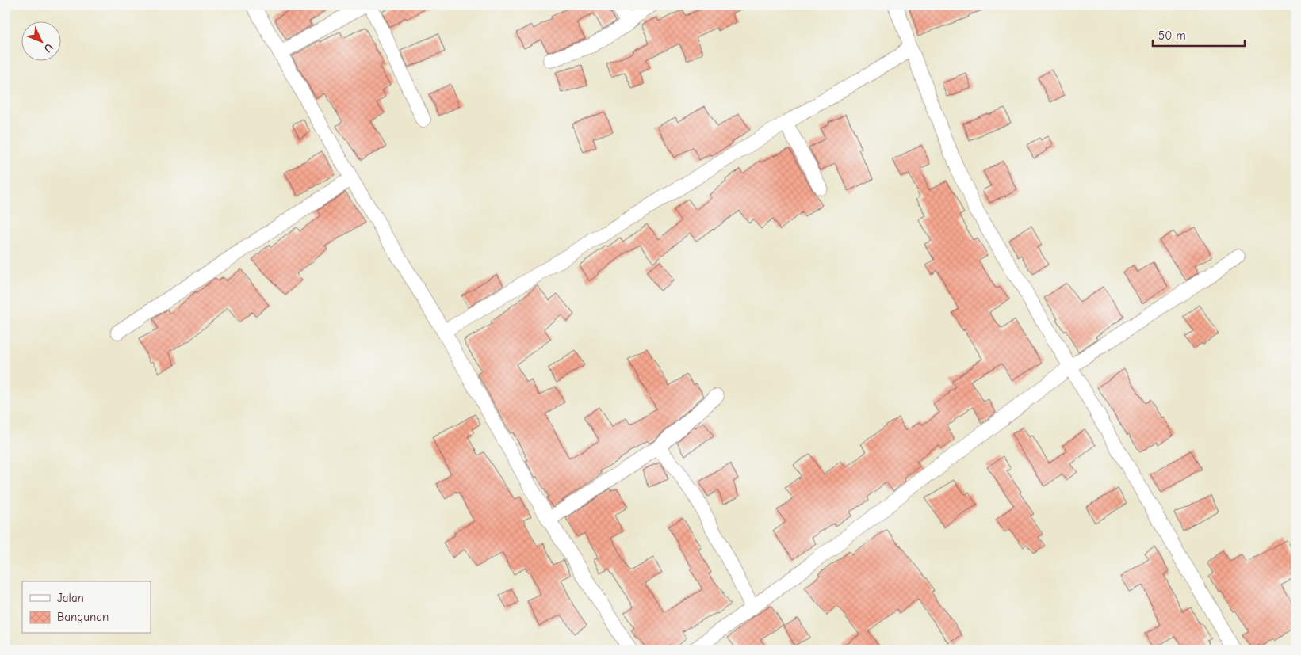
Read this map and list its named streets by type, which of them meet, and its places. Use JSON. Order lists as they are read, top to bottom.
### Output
{
  "legend": ["Jalan", "Bangunan"],
  "scale_bar": "50 m",
  "north": "bottom right"
}
